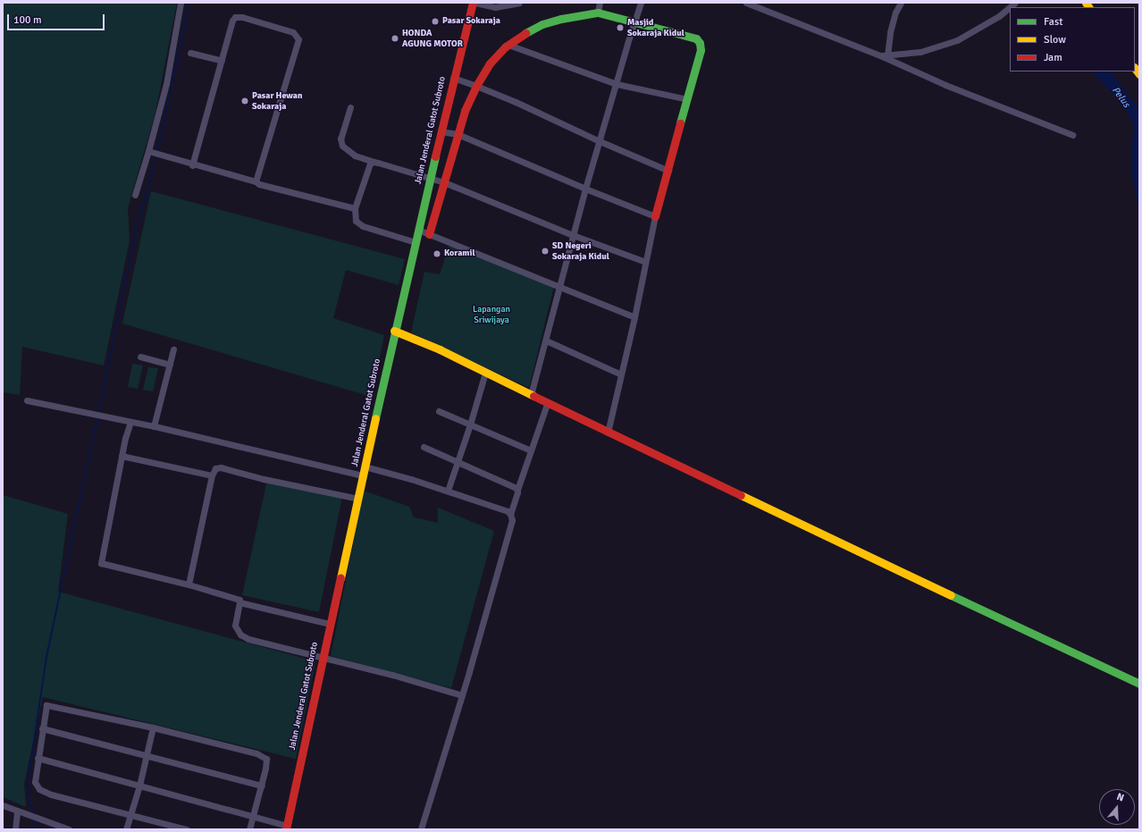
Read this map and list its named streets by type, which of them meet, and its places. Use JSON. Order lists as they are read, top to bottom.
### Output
{
  "streets": {
    "main road": ["Jalan Jenderal Gatot Subroto"]
  },
  "water": ["Pelus"],
  "parks": ["Lapangan Sriwijaya"],
  "places": [
    "Pasar Sokaraja",
    "Masjid Sokaraja Kidul",
    "HONDA AGUNG MOTOR",
    "Pasar Hewan Sokaraja",
    "SD Negeri Sokaraja Kidul",
    "Koramil"
  ],
  "legend": ["Fast", "Slow", "Jam"],
  "scale_bar": "100 m",
  "north": "top"
}
